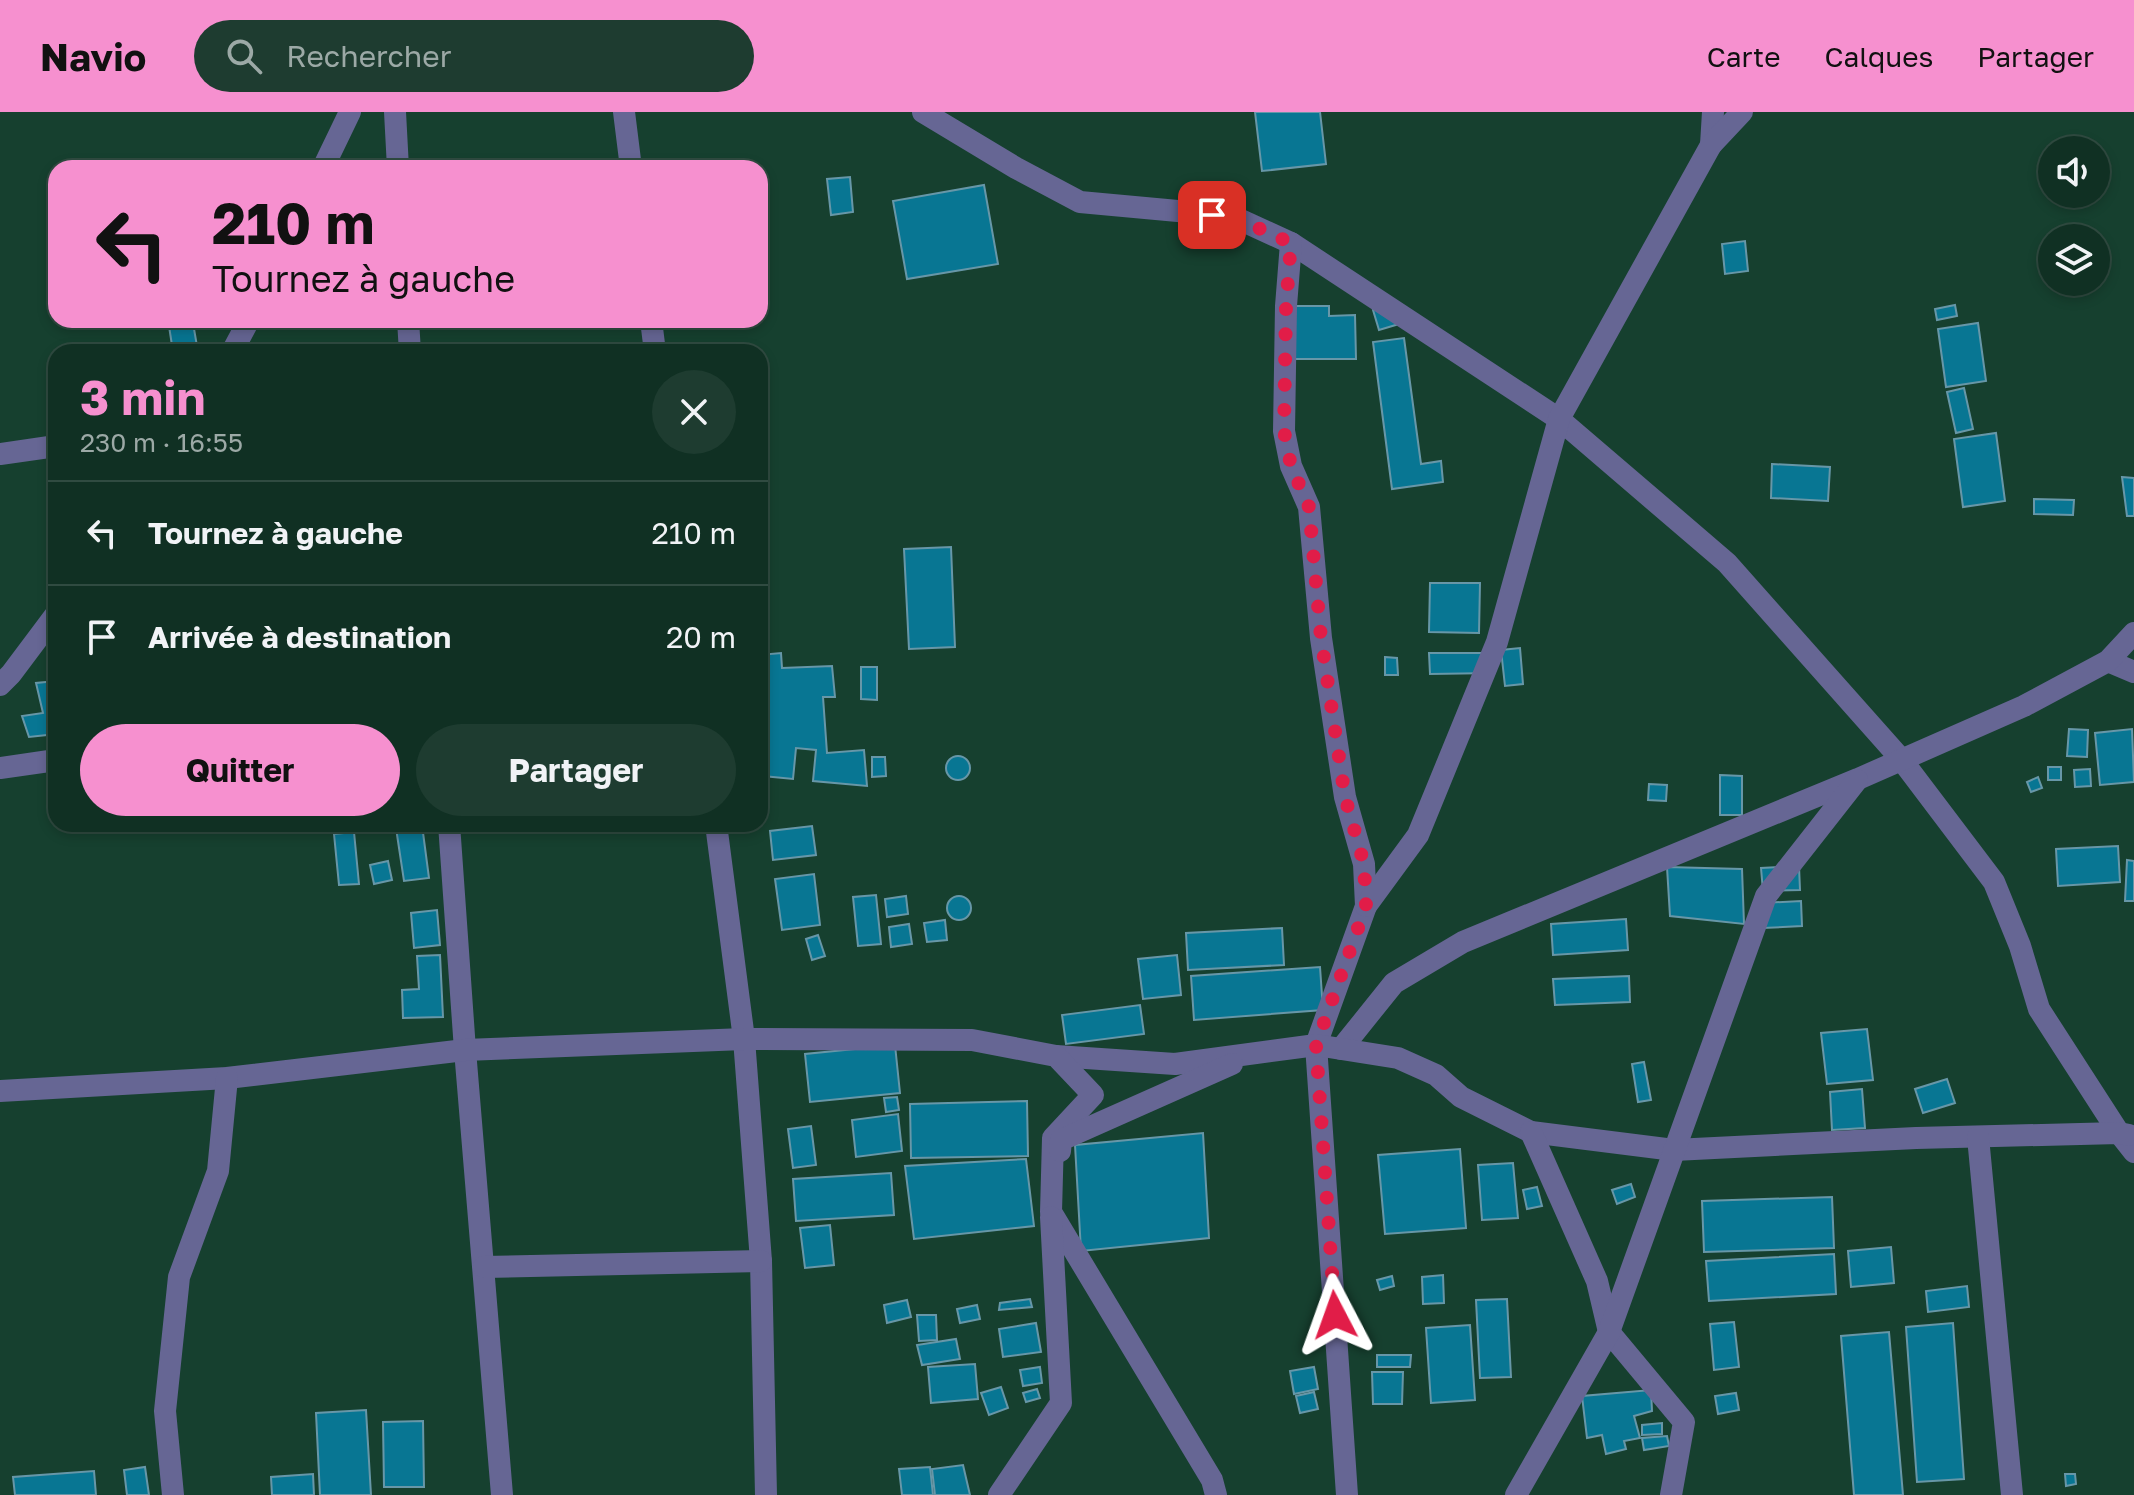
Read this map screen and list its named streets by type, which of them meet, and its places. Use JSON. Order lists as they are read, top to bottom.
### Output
{
  "page": {
    "header": "Navio",
    "search": "Rechercher",
    "nav": ["Carte", "Calques", "Partager"],
    "turn": ["210 m", "Tournez à gauche"],
    "heading": ["3 min", "230 m · 16:55"],
    "list": [
      {
        "name": "Tournez à gauche",
        "value": "210 m"
      },
      {
        "name": "Arrivée à destination",
        "value": "20 m"
      }
    ],
    "buttons": ["Quitter", "Partager"]
  }
}
